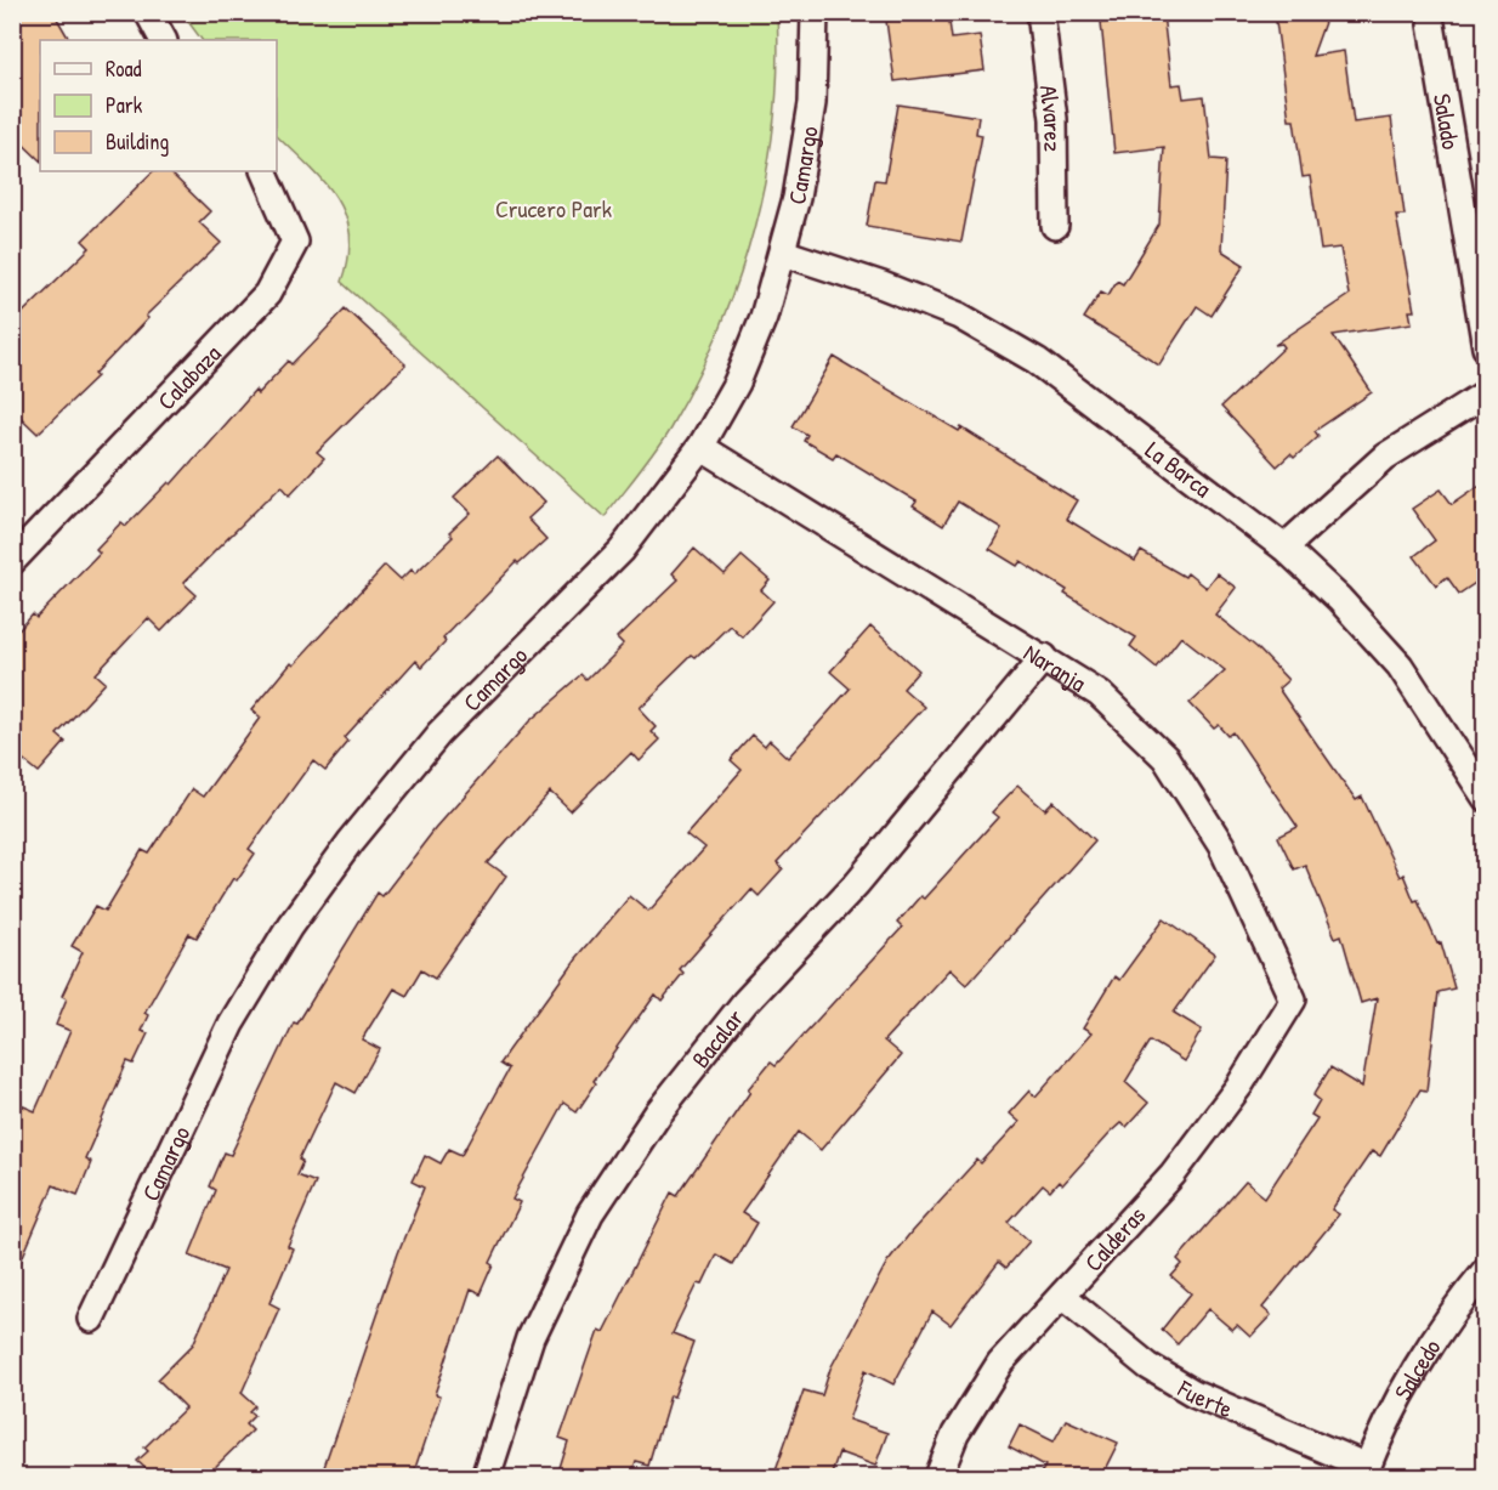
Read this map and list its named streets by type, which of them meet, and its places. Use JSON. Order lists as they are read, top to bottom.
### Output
{
  "streets": {
    "street": [
      "Alvarez",
      "Salado",
      "Camargo",
      "Calabaza",
      "La Barca",
      "Naranja",
      "Bacalar",
      "Calderas",
      "Salcedo",
      "Fuerte"
    ]
  },
  "crossings": [
    ["Camargo", "La Barca"],
    ["Camargo", "Naranja"],
    ["Naranja", "Bacalar"],
    ["Naranja", "Calderas"],
    ["Calderas", "Fuerte"],
    ["Salcedo", "Fuerte"]
  ],
  "parks": ["Crucero Park"],
  "legend": ["Road", "Park", "Building"]
}
